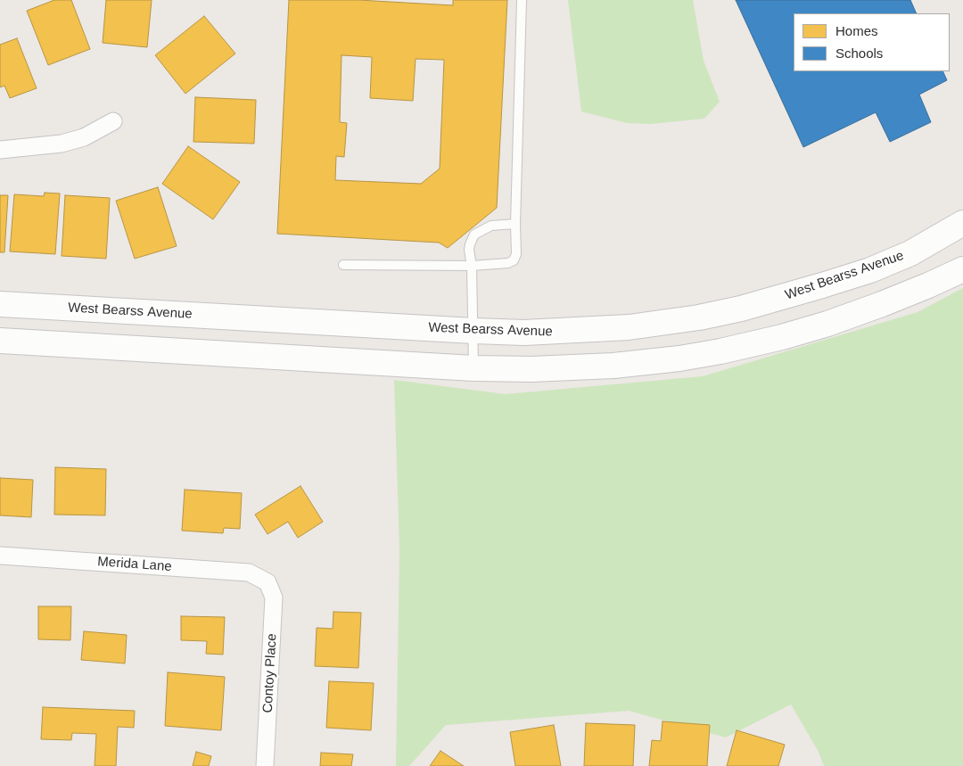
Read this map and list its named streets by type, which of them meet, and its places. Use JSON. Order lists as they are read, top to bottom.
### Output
{
  "streets": {
    "main road": ["West Bearss Avenue"],
    "street": ["Merida Lane", "Contoy Place"]
  },
  "crossings": [
    ["Merida Lane", "Contoy Place"]
  ],
  "legend": ["Homes", "Schools"]
}
